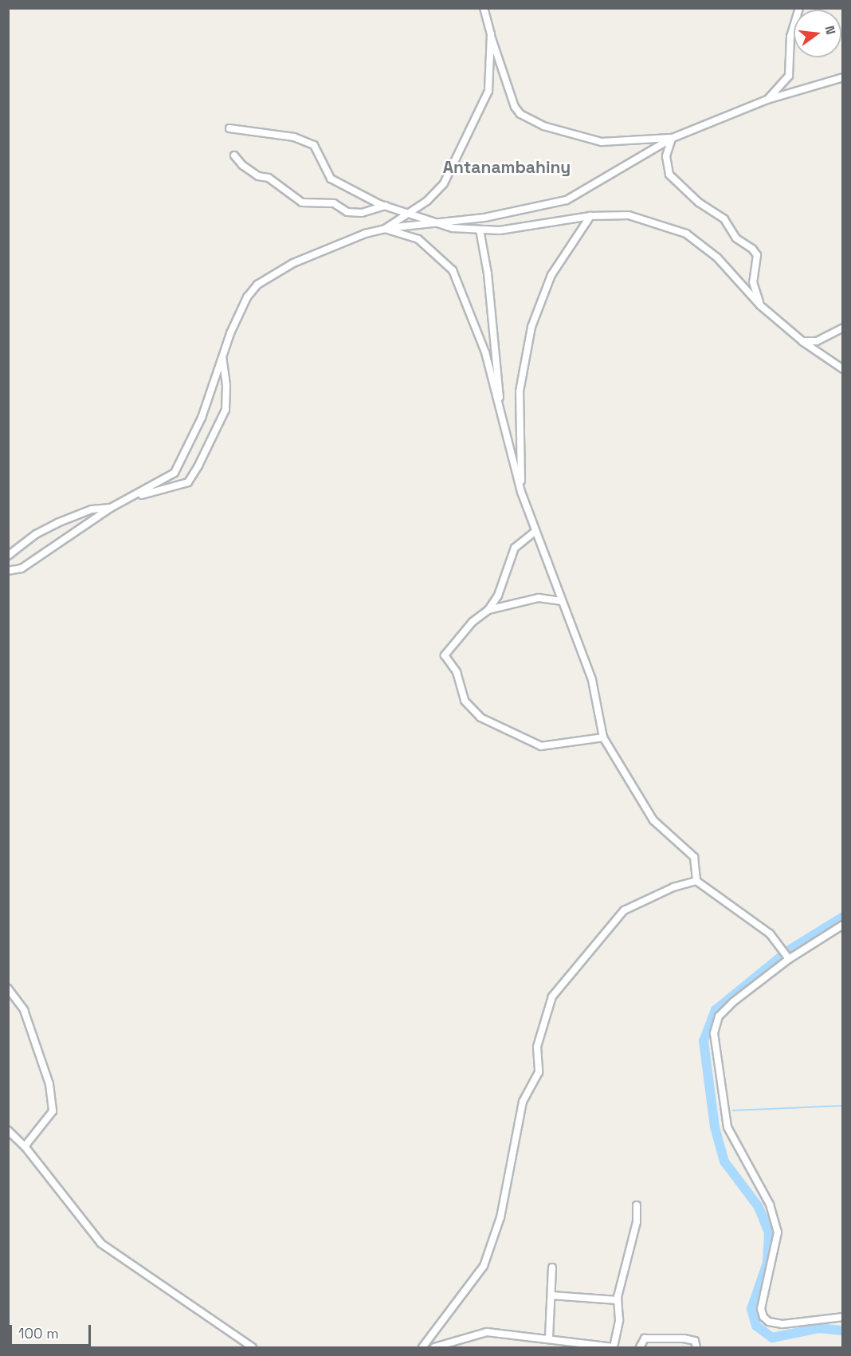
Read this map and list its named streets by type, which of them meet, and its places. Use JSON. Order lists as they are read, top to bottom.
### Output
{
  "districts": ["Antanambahiny"],
  "scale_bar": "100 m",
  "north": "right"
}
